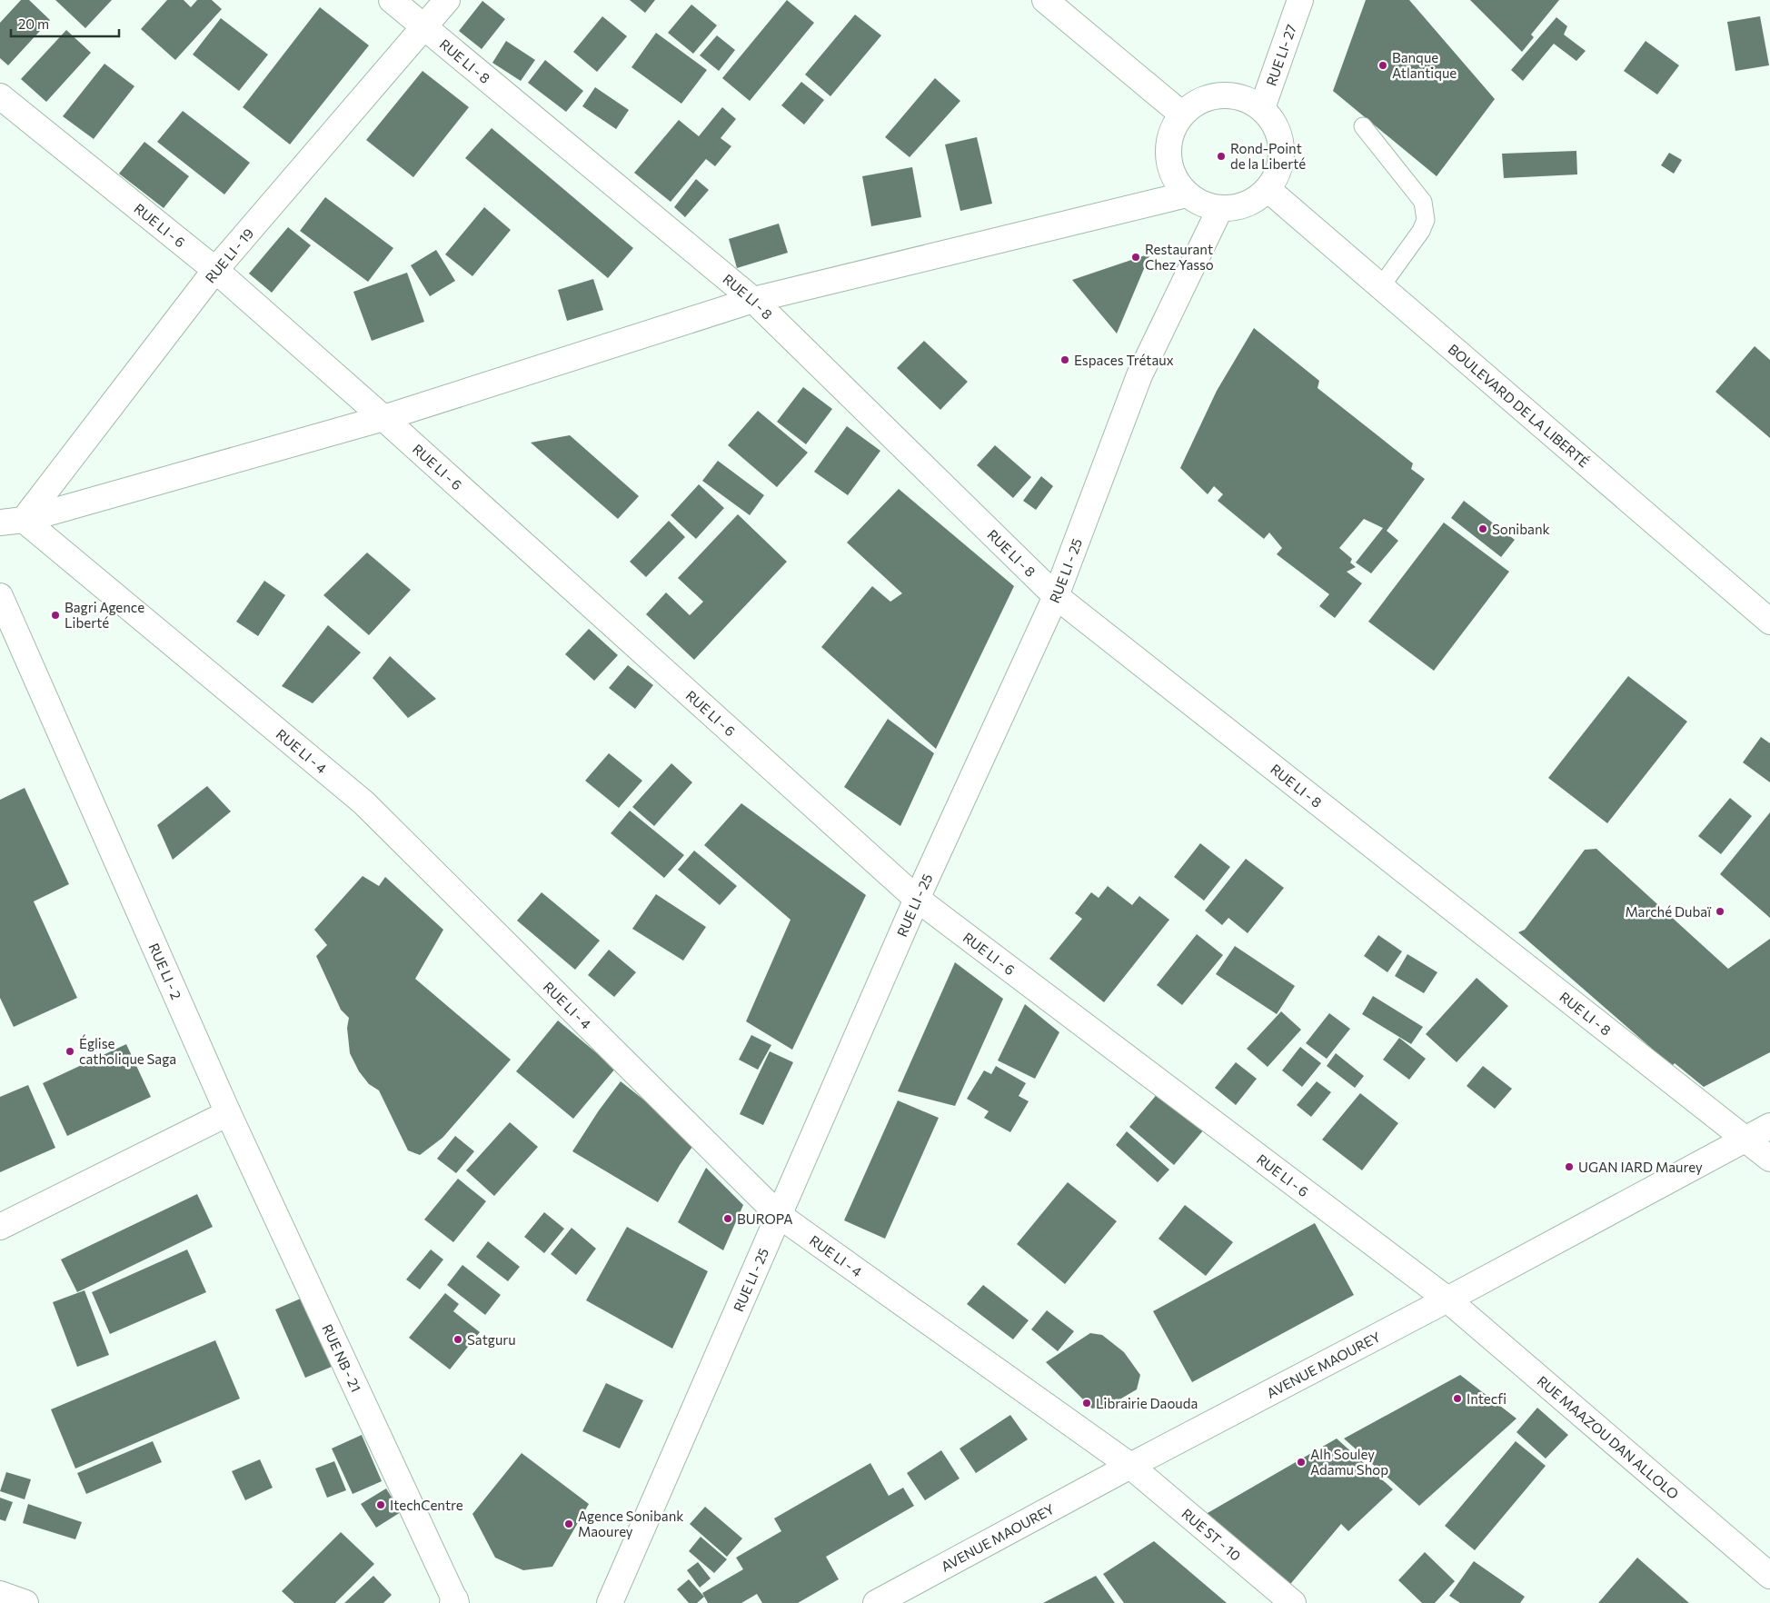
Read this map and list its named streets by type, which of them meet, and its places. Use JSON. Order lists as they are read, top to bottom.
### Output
{
  "streets": {
    "main road": [
      "RUE LI- 27",
      "RUE LI - 8",
      "RUE LI - 6",
      "RUE LI - 19",
      "BOULEVARD DE LA LIBERTÉ",
      "RUE LI - 25",
      "RUE LI - 4",
      "RUE LI - 2",
      "RUE NB - 21",
      "AVENUE MAOUREY",
      "RUE MAAZOU DAN ALLOLO",
      "RUE ST - 10"
    ]
  },
  "crossings": [
    ["RUE LI- 27", "BOULEVARD DE LA LIBERTÉ"],
    ["RUE LI- 27", "RUE LI - 25"],
    ["RUE LI - 8", "RUE LI - 19"],
    ["RUE LI - 8", "RUE LI - 25"],
    ["RUE LI - 8", "AVENUE MAOUREY"],
    ["RUE LI - 6", "RUE LI - 19"],
    ["RUE LI - 6", "RUE LI - 25"],
    ["RUE LI - 6", "AVENUE MAOUREY"],
    ["RUE LI - 6", "RUE MAAZOU DAN ALLOLO"],
    ["RUE LI - 19", "RUE LI - 4"],
    ["BOULEVARD DE LA LIBERTÉ", "RUE LI - 25"],
    ["RUE LI - 25", "RUE LI - 4"],
    ["RUE LI - 4", "AVENUE MAOUREY"],
    ["RUE LI - 4", "RUE ST - 10"],
    ["RUE LI - 2", "RUE NB - 21"],
    ["AVENUE MAOUREY", "RUE MAAZOU DAN ALLOLO"],
    ["AVENUE MAOUREY", "RUE ST - 10"]
  ],
  "places": [
    "Banque Atlantique",
    "Rond-Point de la Liberté",
    "Restaurant Chez Yasso",
    "Espaces Trétaux",
    "Sonibank",
    "Bagri Agence Liberté",
    "Marché Dubaï",
    "Église catholique Saga",
    "UGAN IARD Maurey",
    "BUROPA",
    "Satguru",
    "Intecfi",
    "Librairie Daouda",
    "Alh Souley Adamu Shop",
    "ItechCentre",
    "Agence Sonibank Maourey"
  ],
  "scale_bar": "20 m"
}
